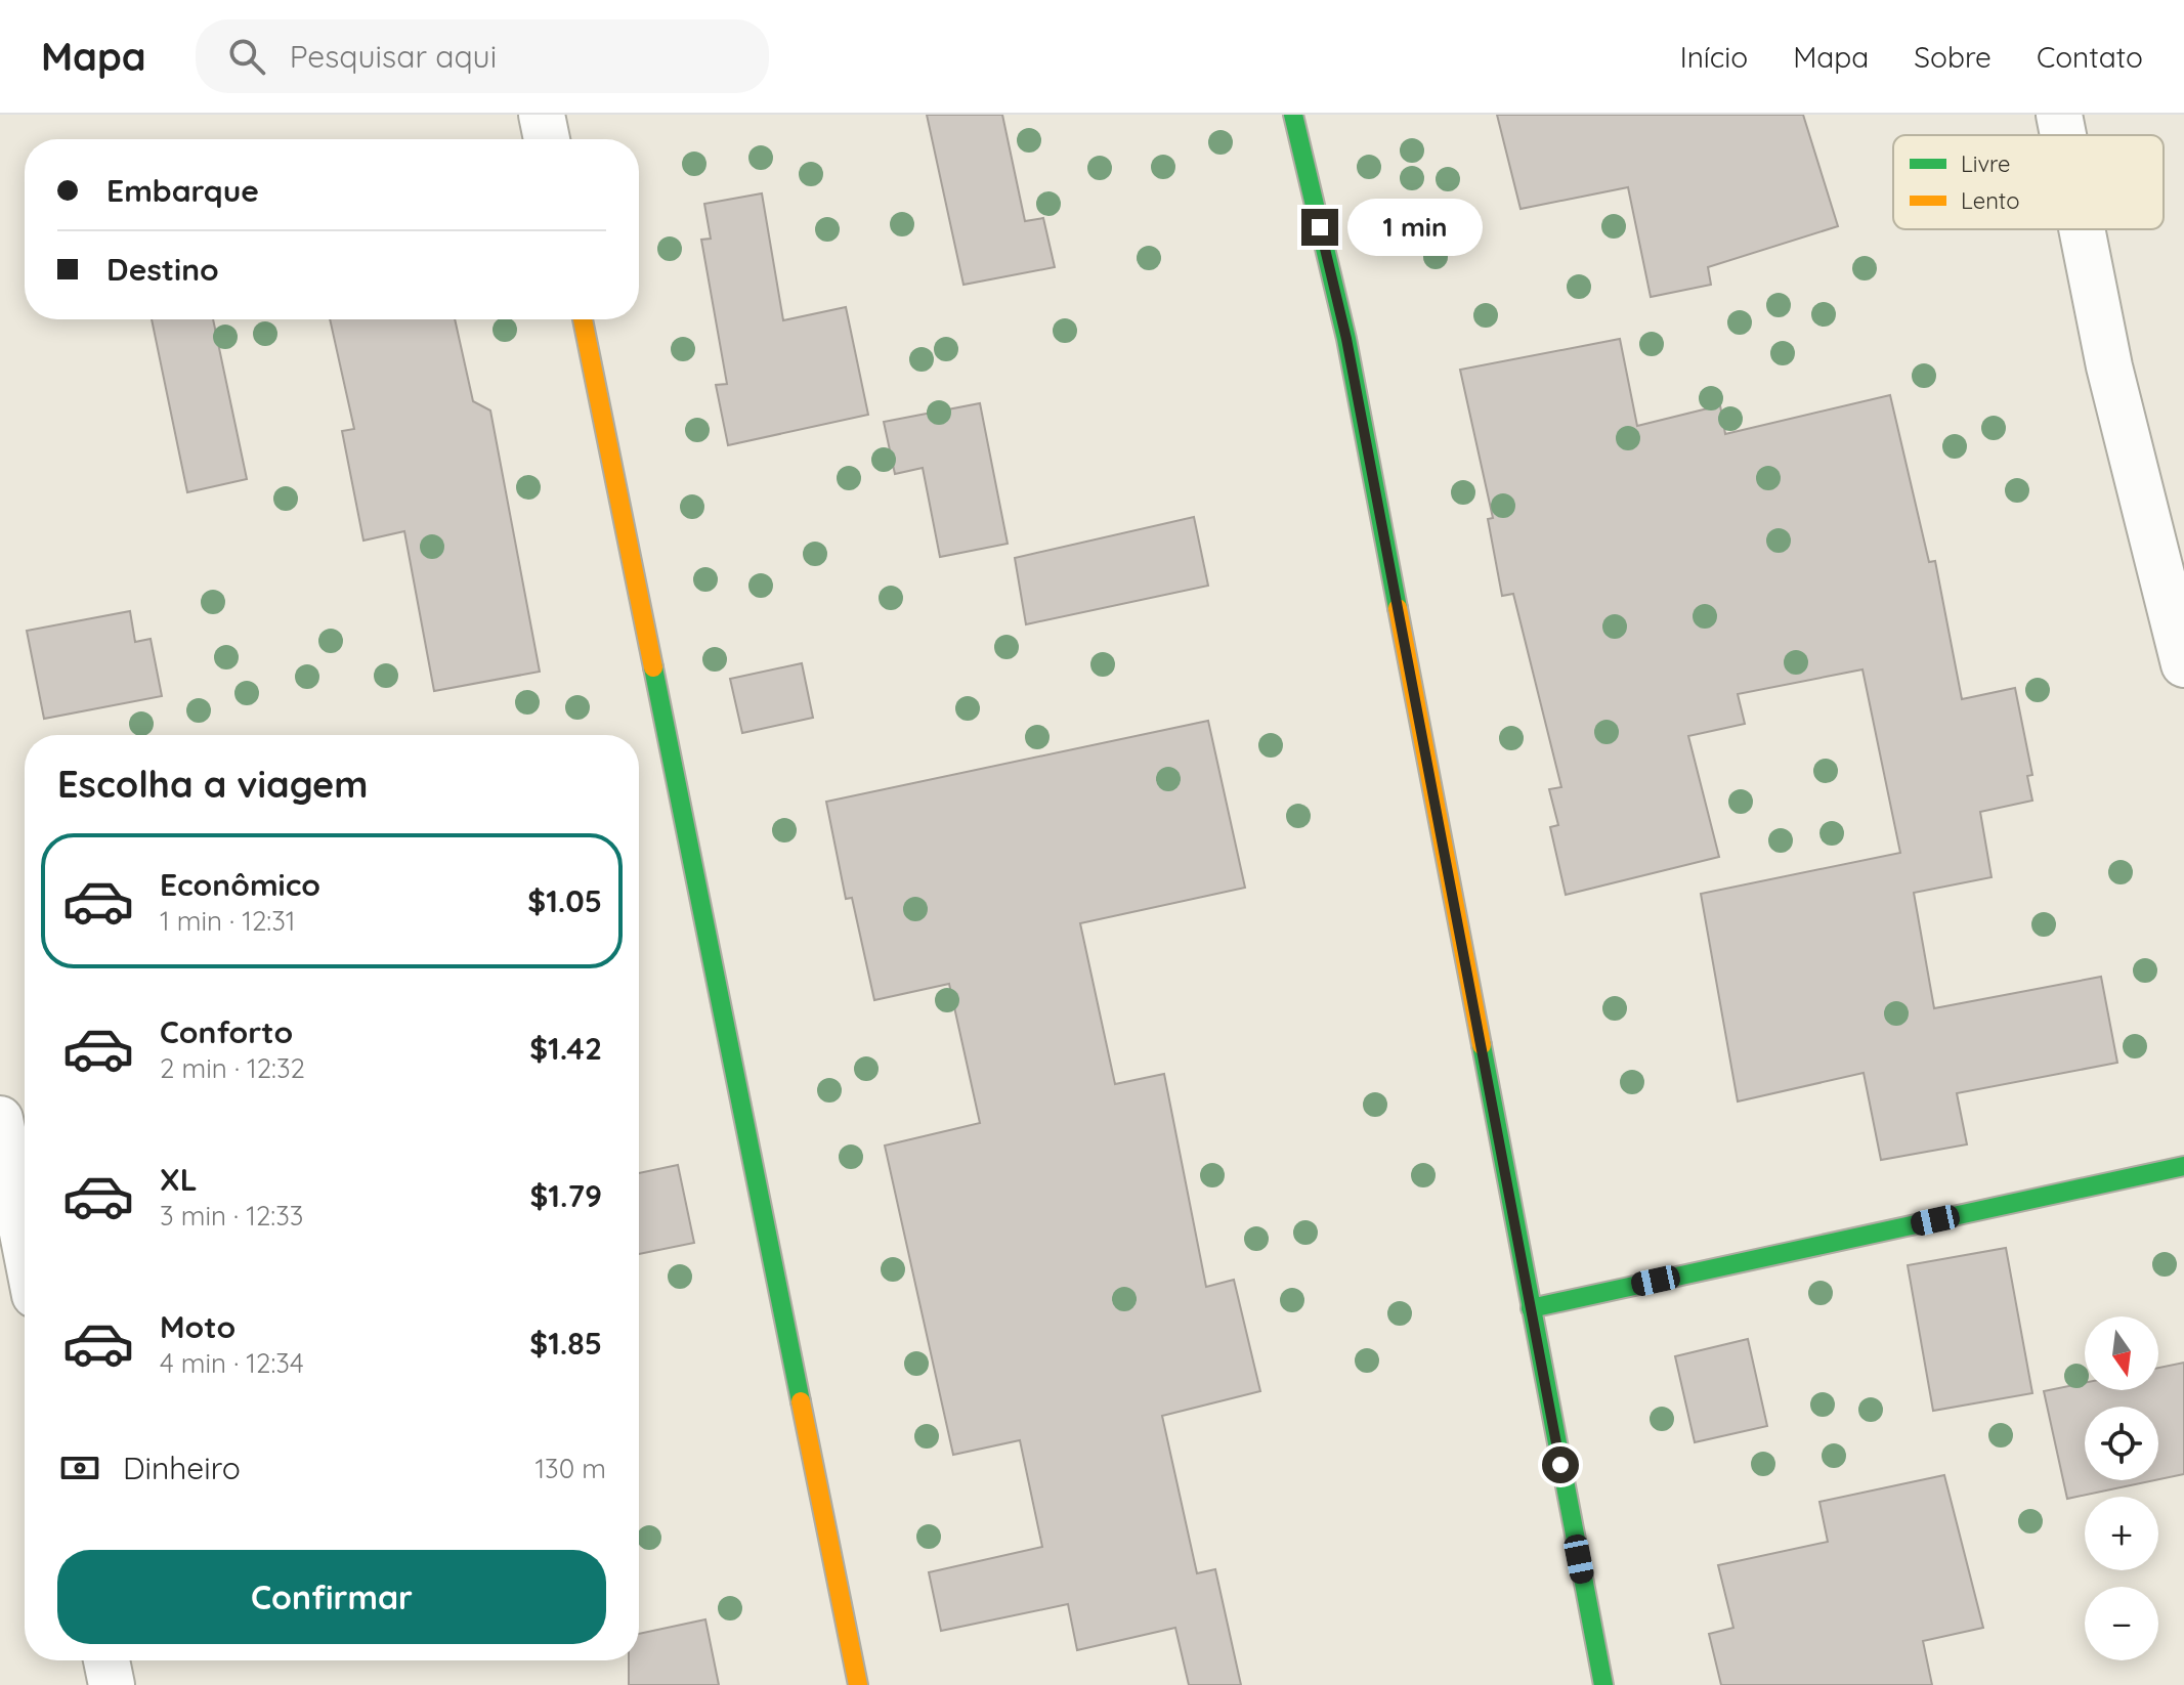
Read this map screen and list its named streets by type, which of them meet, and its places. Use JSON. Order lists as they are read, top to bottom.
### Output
{
  "legend": ["Livre", "Lento"],
  "north": "bottom",
  "page": {
    "header": "Mapa",
    "search": "Pesquisar aqui",
    "nav": [
      "Início",
      "Mapa",
      "Sobre",
      "Contato"
    ],
    "banner": ["Embarque", "Destino"],
    "bubble": "1 min",
    "heading": "Escolha a viagem",
    "list": [
      {
        "name": "Econômico",
        "note": "1 min · 12:31",
        "value": "$1.05"
      },
      {
        "name": "Conforto",
        "note": "2 min · 12:32",
        "value": "$1.42"
      },
      {
        "name": "XL",
        "note": "3 min · 12:33",
        "value": "$1.79"
      },
      {
        "name": "Moto",
        "note": "4 min · 12:34",
        "value": "$1.85"
      }
    ],
    "map_buttons": ["+", "−"],
    "pay": ["Dinheiro", "130 m"],
    "buttons": "Confirmar"
  }
}
